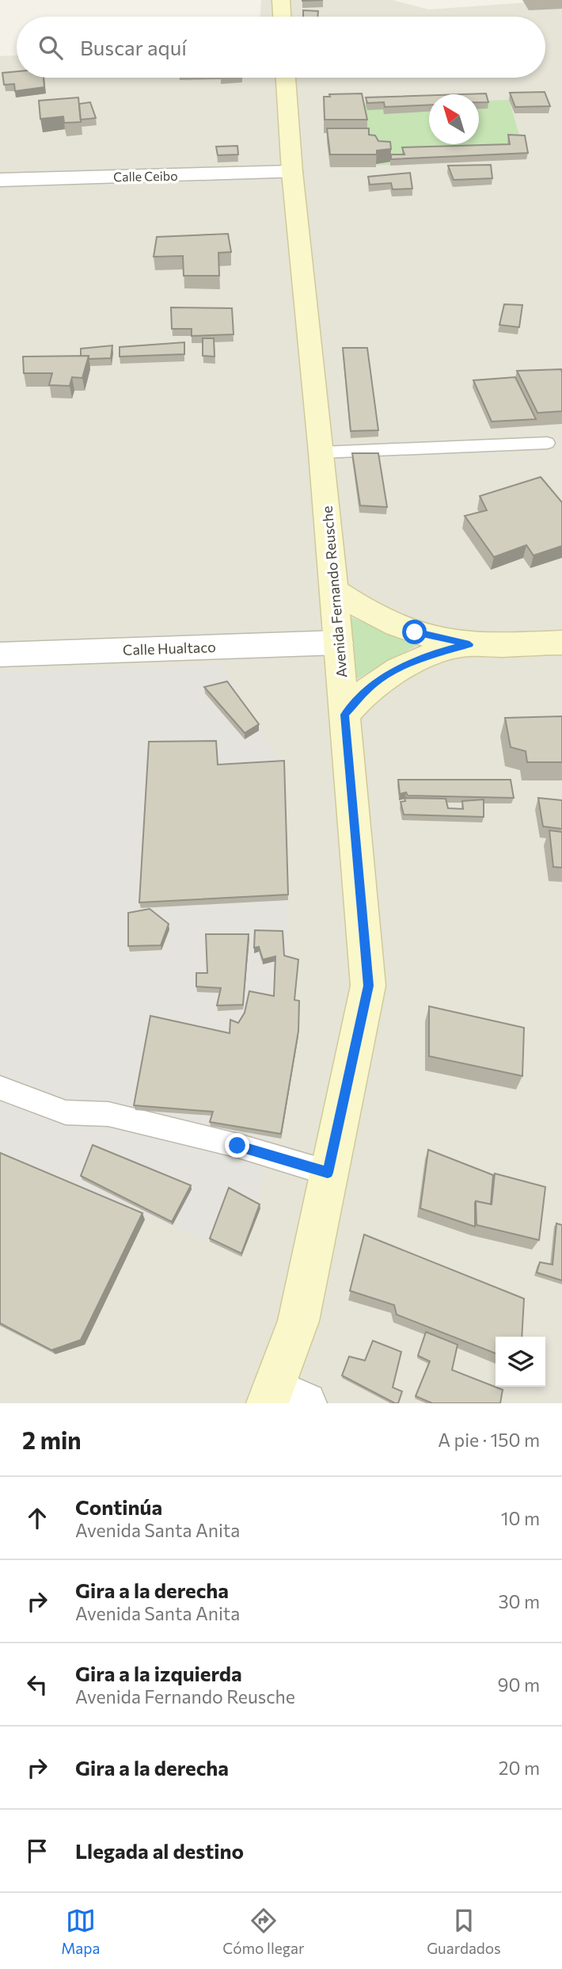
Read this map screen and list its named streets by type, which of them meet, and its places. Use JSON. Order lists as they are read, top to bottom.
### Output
{
  "streets": {
    "street": ["Calle Ceibo", "Avenida Fernando Reusche", "Calle Hualtaco"]
  },
  "crossings": [
    ["Calle Ceibo", "Avenida Fernando Reusche"],
    ["Avenida Fernando Reusche", "Calle Hualtaco"]
  ],
  "north": "top left",
  "page": {
    "search": "Buscar aquí",
    "heading": ["2 min", "A pie · 150 m"],
    "list": [
      ["Continúa", "Avenida Santa Anita", "10 m"],
      ["Gira a la derecha", "Avenida Santa Anita", "30 m"],
      ["Gira a la izquierda", "Avenida Fernando Reusche", "90 m"],
      ["Gira a la derecha", "20 m"],
      "Llegada al destino"
    ],
    "nav": ["Mapa", "Cómo llegar", "Guardados"]
  }
}
